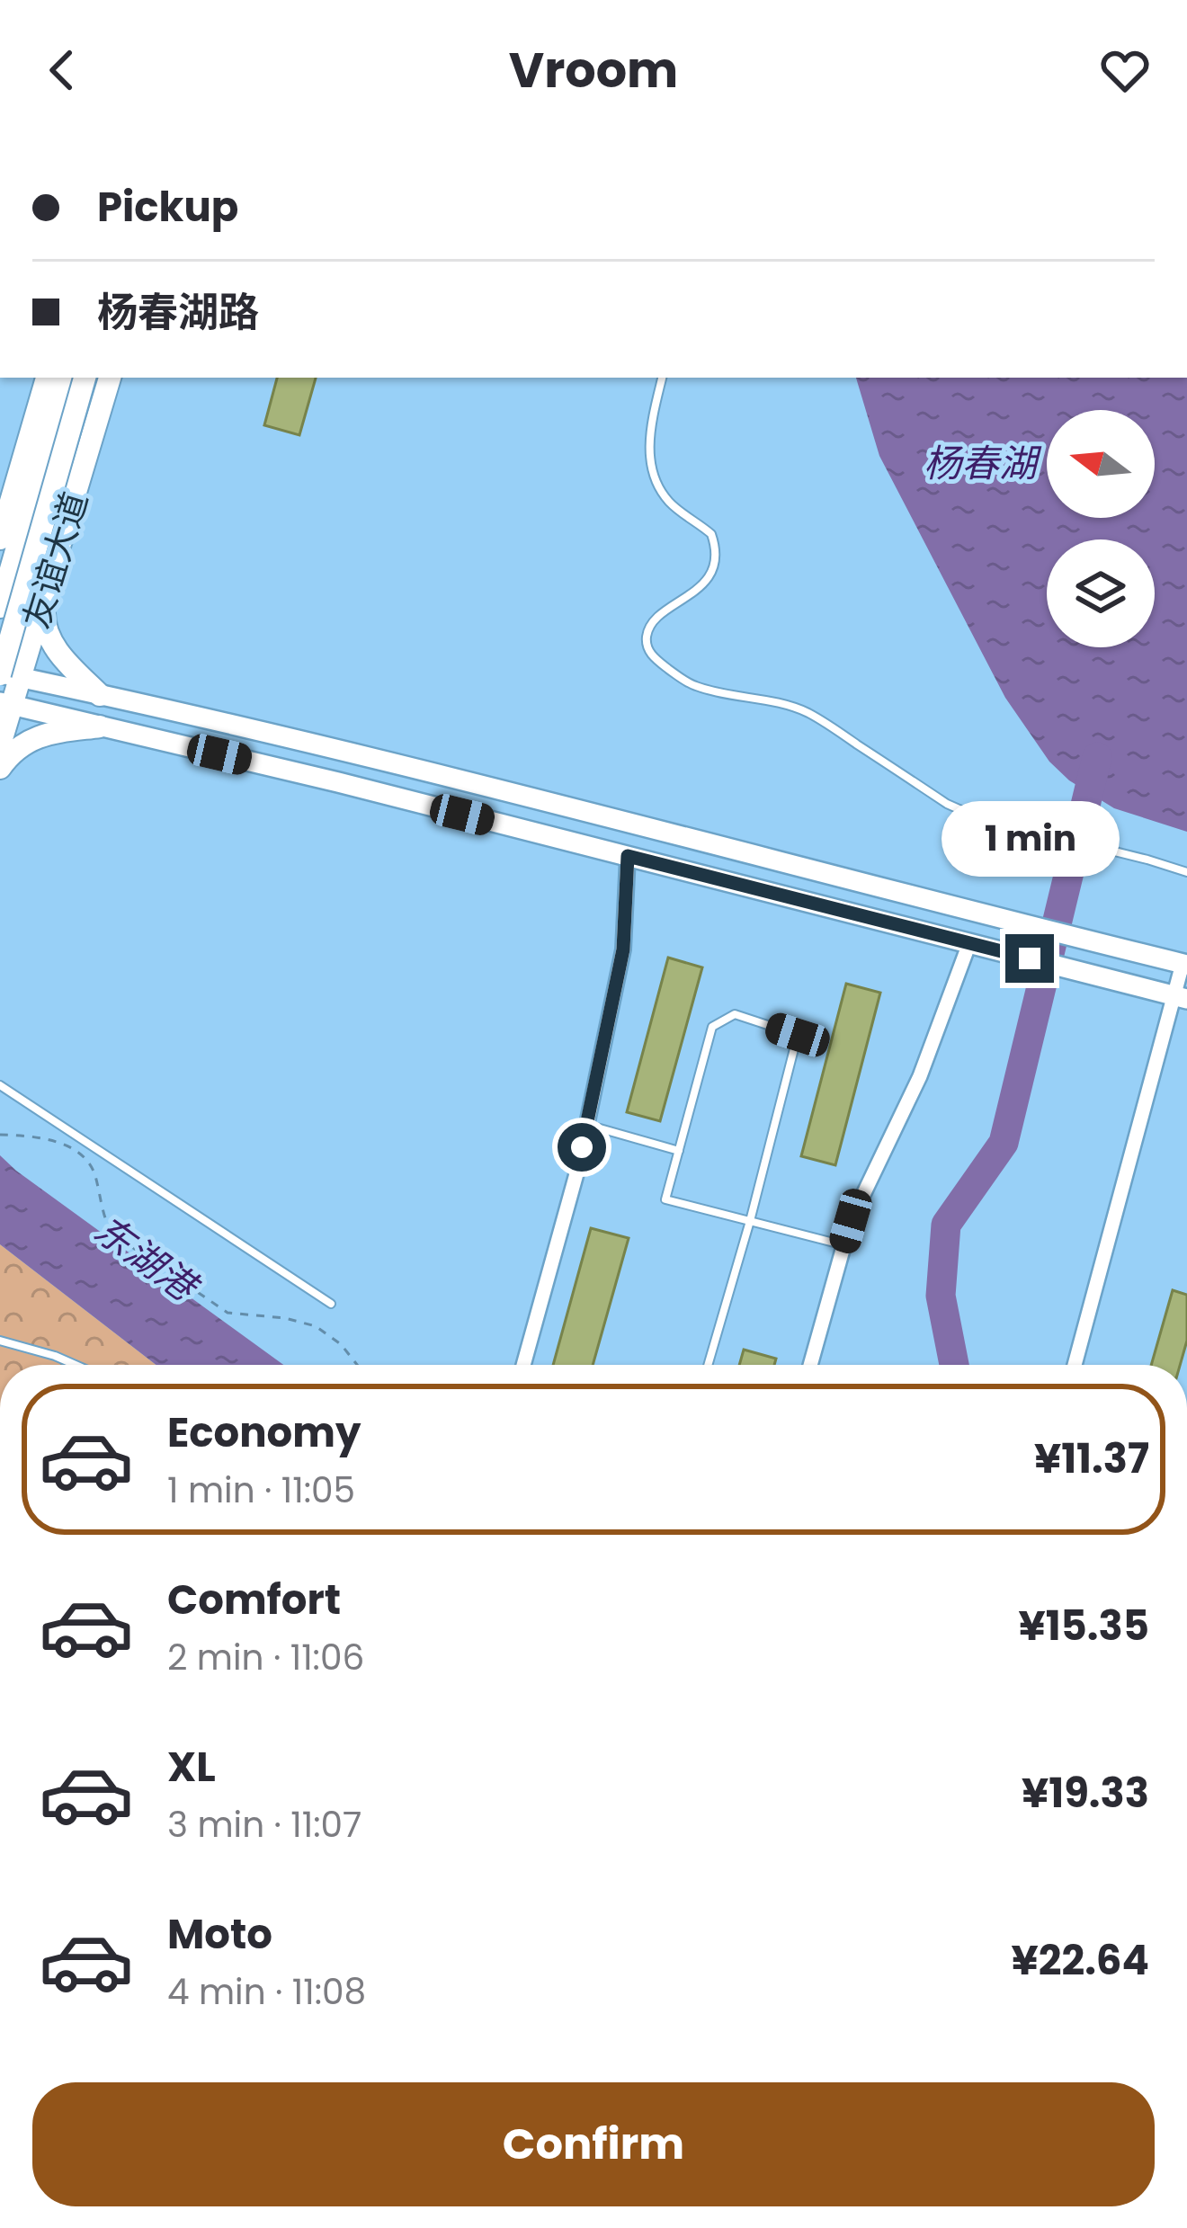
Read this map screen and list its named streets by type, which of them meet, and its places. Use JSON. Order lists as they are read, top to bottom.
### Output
{
  "streets": {
    "main road": ["友谊大道"]
  },
  "water": ["杨春湖", "东湖港"],
  "north": "left",
  "page": {
    "header": "Vroom",
    "banner": ["Pickup", "杨春湖路"],
    "bubble": "1 min",
    "list": [
      {
        "name": "Economy",
        "note": "1 min · 11:05",
        "value": "¥11.37"
      },
      {
        "name": "Comfort",
        "note": "2 min · 11:06",
        "value": "¥15.35"
      },
      {
        "name": "XL",
        "note": "3 min · 11:07",
        "value": "¥19.33"
      },
      {
        "name": "Moto",
        "note": "4 min · 11:08",
        "value": "¥22.64"
      }
    ],
    "buttons": "Confirm"
  }
}
